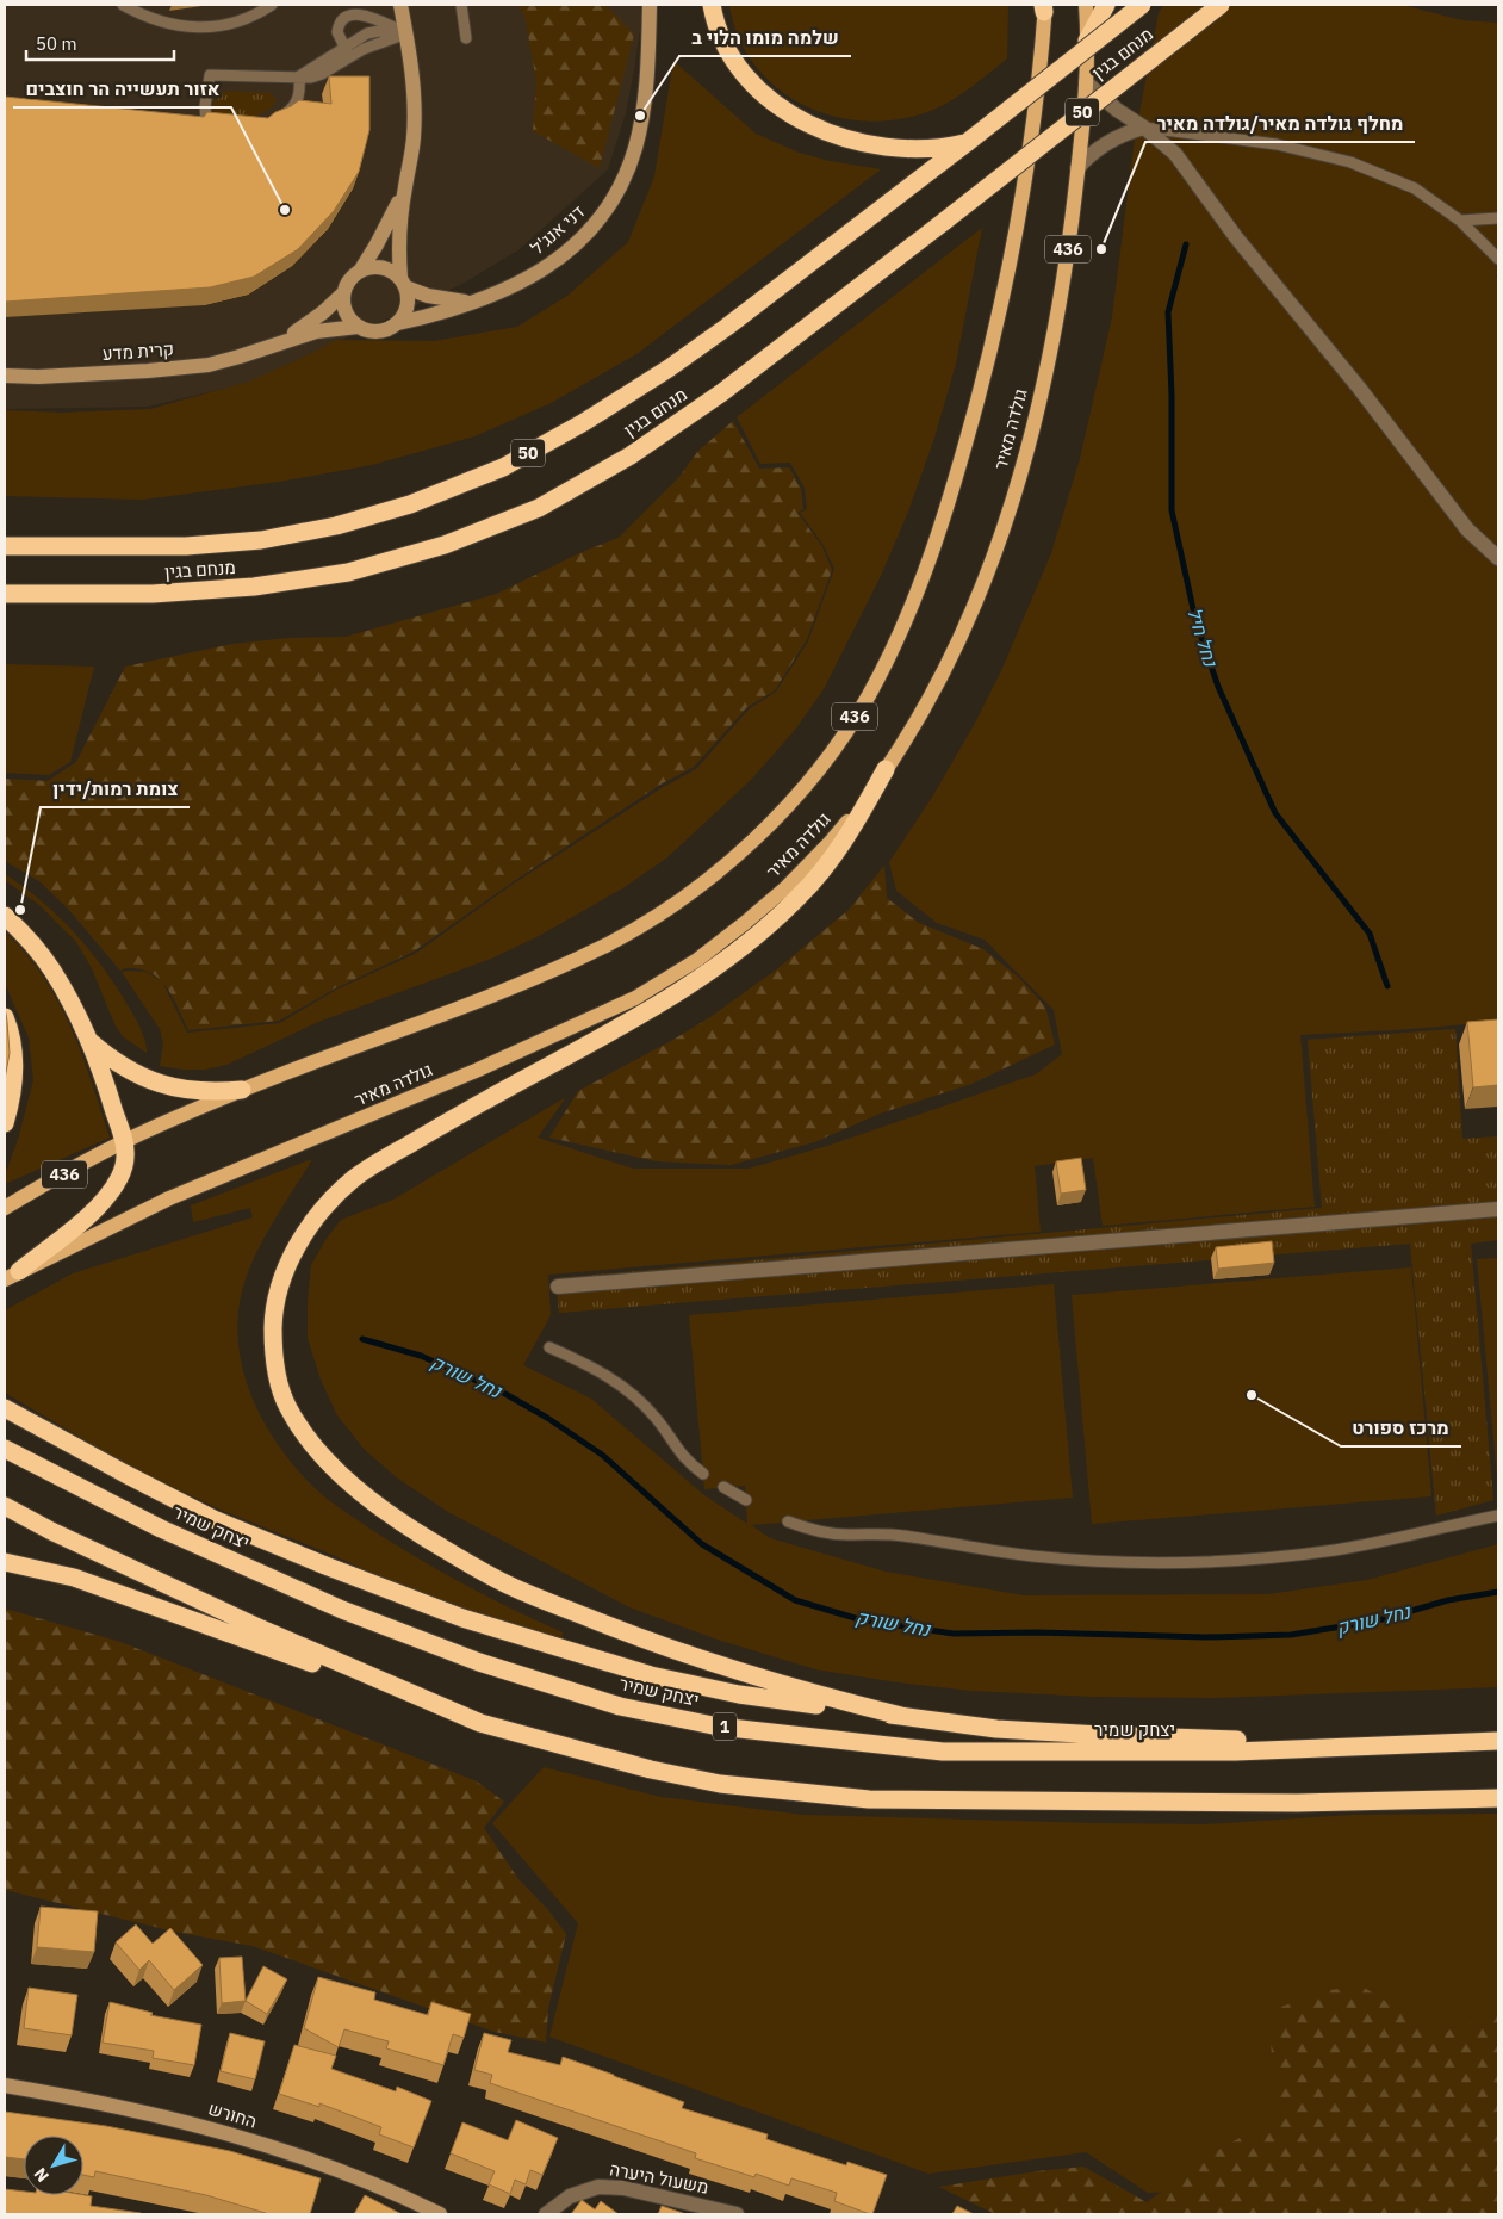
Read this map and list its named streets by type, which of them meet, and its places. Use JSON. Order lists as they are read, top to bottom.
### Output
{
  "streets": {
    "highway": [
      "מנחם בגין",
      "50",
      "יצחק שמיר",
      "1"
    ],
    "main road": ["436", "גולדה מאיר"],
    "street": [
      "דני אנג'ל",
      "קרית מדע",
      "החורש",
      "משעול היערה"
    ]
  },
  "crossings": [
    ["דני אנג'ל", "קרית מדע"]
  ],
  "water": ["נחל חיל", "נחל שורק"],
  "places": [
    "שלמה מומו הלוי ב",
    "אזור תעשייה הר חוצבים",
    "מחלף גולדה מאיר/גולדה מאיר",
    "צומת רמות/ידין",
    "מרכז ספורט"
  ],
  "scale_bar": "50 m",
  "north": "bottom left"
}
